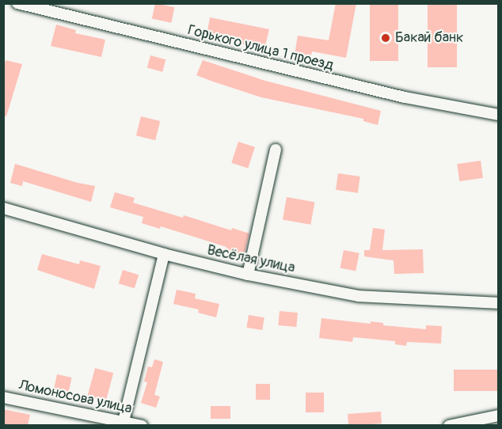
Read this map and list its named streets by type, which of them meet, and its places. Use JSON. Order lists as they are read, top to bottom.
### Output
{
  "streets": {
    "street": ["Горького улица 1 проезд", "Весёлая улица", "Ломоносова улица"]
  },
  "places": ["Бакай банк"]
}
